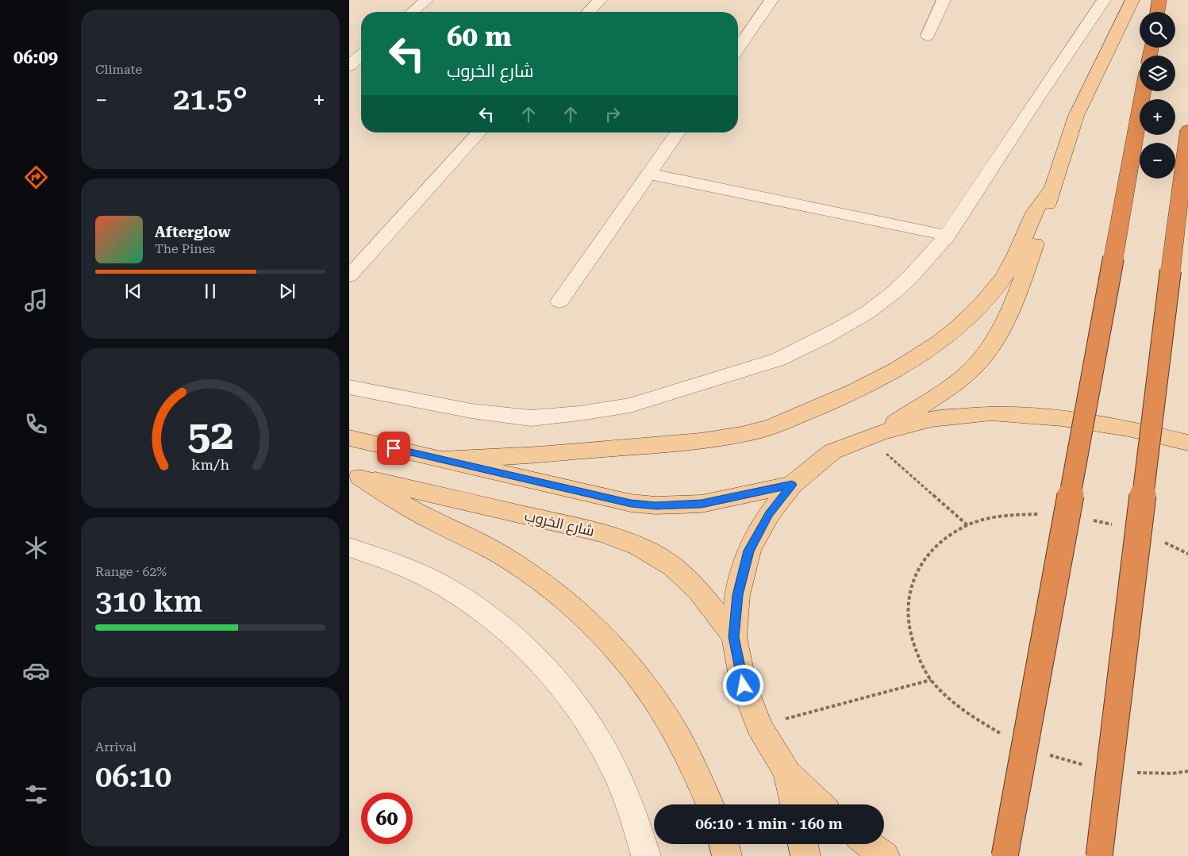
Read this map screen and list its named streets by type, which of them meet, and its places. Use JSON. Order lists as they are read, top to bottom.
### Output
{
  "streets": {
    "main road": ["شارع الخروب"]
  },
  "page": {
    "tabs": "06:09",
    "tile": [
      "Climate",
      ["Range · 62%", "310 km"],
      ["Arrival", "06:10"]
    ],
    "map_buttons": ["+", "−"],
    "turn": ["60 m", "شارع الخروب"],
    "heat": ["−", "21.5°", "+"],
    "song": ["Afterglow", "The Pines"],
    "limit": "60",
    "trip": "06:10 · 1 min · 160 m",
    "gauge": ["52", "km/h"]
  }
}
